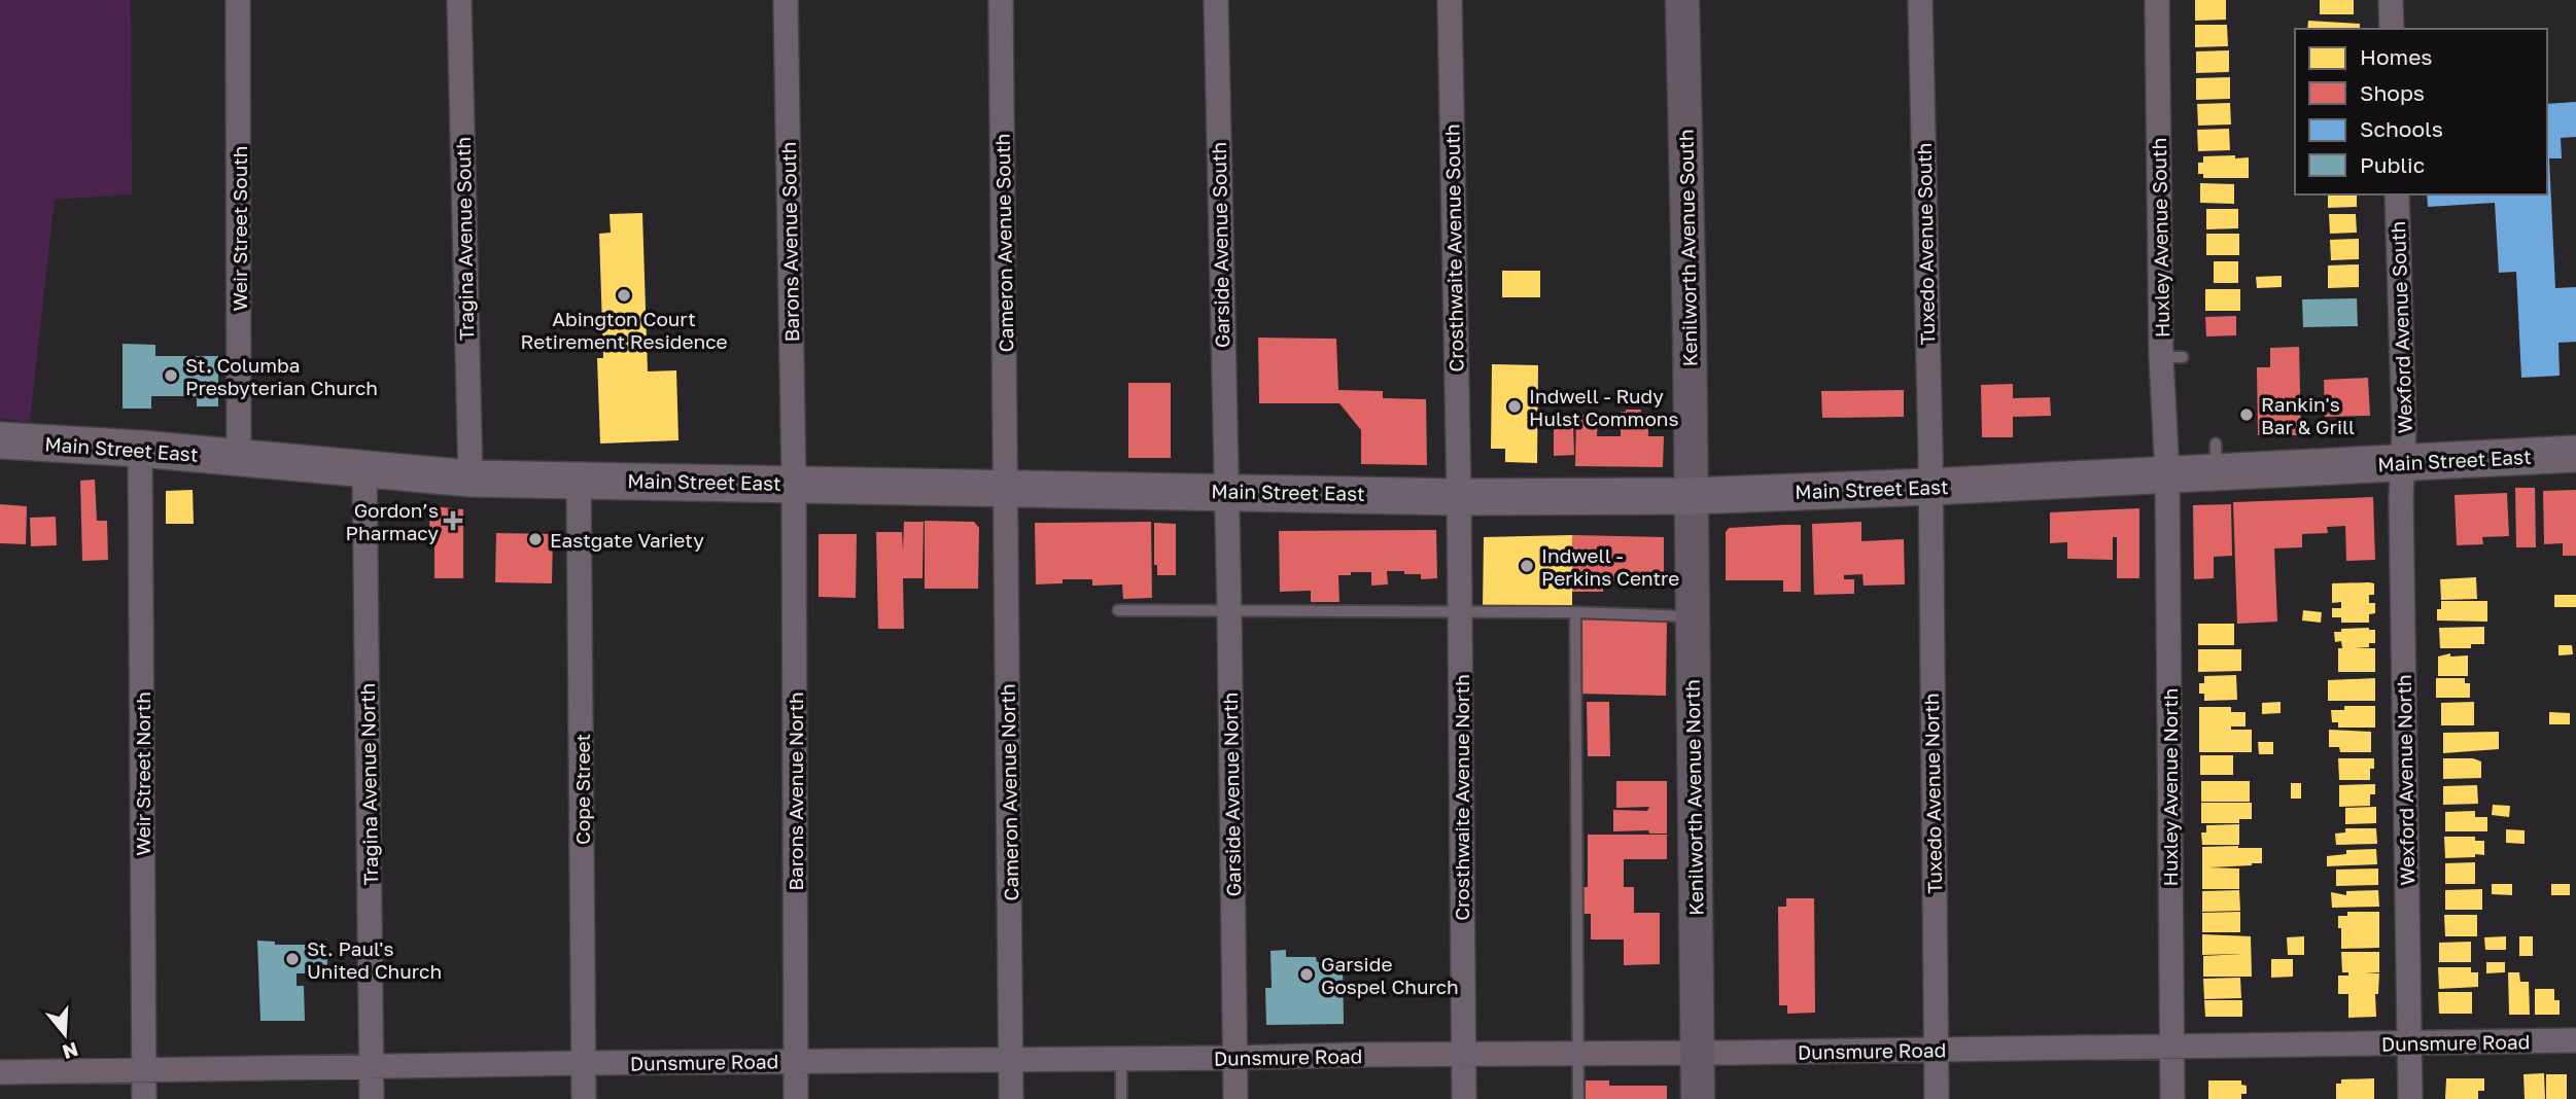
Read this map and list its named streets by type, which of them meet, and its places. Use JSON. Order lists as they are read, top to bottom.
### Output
{
  "streets": {
    "main road": ["Kenilworth Avenue South", "Main Street East", "Kenilworth Avenue North"],
    "street": [
      "Weir Street South",
      "Huxley Avenue South",
      "Tragina Avenue South",
      "Barons Avenue South",
      "Cameron Avenue South",
      "Tuxedo Avenue South",
      "Garside Avenue South",
      "Crosthwaite Avenue South",
      "Wexford Avenue South",
      "Weir Street North",
      "Wexford Avenue North",
      "Tragina Avenue North",
      "Huxley Avenue North",
      "Cope Street",
      "Barons Avenue North",
      "Cameron Avenue North",
      "Tuxedo Avenue North",
      "Garside Avenue North",
      "Crosthwaite Avenue North",
      "Dunsmure Road"
    ]
  },
  "crossings": [
    ["Weir Street South", "Main Street East"],
    ["Huxley Avenue South", "Main Street East"],
    ["Huxley Avenue South", "Huxley Avenue North"],
    ["Tragina Avenue South", "Main Street East"],
    ["Barons Avenue South", "Main Street East"],
    ["Barons Avenue South", "Barons Avenue North"],
    ["Cameron Avenue South", "Main Street East"],
    ["Cameron Avenue South", "Cameron Avenue North"],
    ["Tuxedo Avenue South", "Main Street East"],
    ["Tuxedo Avenue South", "Tuxedo Avenue North"],
    ["Garside Avenue South", "Main Street East"],
    ["Garside Avenue South", "Garside Avenue North"],
    ["Crosthwaite Avenue South", "Main Street East"],
    ["Crosthwaite Avenue South", "Crosthwaite Avenue North"],
    ["Kenilworth Avenue South", "Main Street East"],
    ["Kenilworth Avenue South", "Kenilworth Avenue North"],
    ["Wexford Avenue South", "Main Street East"],
    ["Wexford Avenue South", "Wexford Avenue North"],
    ["Main Street East", "Weir Street North"],
    ["Main Street East", "Wexford Avenue North"],
    ["Main Street East", "Tragina Avenue North"],
    ["Main Street East", "Huxley Avenue North"],
    ["Main Street East", "Cope Street"],
    ["Main Street East", "Barons Avenue North"],
    ["Main Street East", "Cameron Avenue North"],
    ["Main Street East", "Tuxedo Avenue North"],
    ["Main Street East", "Garside Avenue North"],
    ["Main Street East", "Crosthwaite Avenue North"],
    ["Main Street East", "Kenilworth Avenue North"],
    ["Weir Street North", "Dunsmure Road"],
    ["Wexford Avenue North", "Dunsmure Road"],
    ["Tragina Avenue North", "Dunsmure Road"],
    ["Huxley Avenue North", "Dunsmure Road"],
    ["Cope Street", "Dunsmure Road"],
    ["Barons Avenue North", "Dunsmure Road"],
    ["Cameron Avenue North", "Dunsmure Road"],
    ["Tuxedo Avenue North", "Dunsmure Road"],
    ["Garside Avenue North", "Dunsmure Road"],
    ["Crosthwaite Avenue North", "Dunsmure Road"],
    ["Kenilworth Avenue North", "Dunsmure Road"]
  ],
  "places": {
    "other": [
      "Abington Court Retirement Residence",
      "St. Columba Presbyterian Church",
      "Indwell - Rudy Hulst Commons",
      "Rankin's Bar & Grill",
      "Eastgate Variety",
      "Indwell - Perkins Centre",
      "St. Paul's United Church",
      "Garside Gospel Church"
    ],
    "health": ["Gordon’s Pharmacy"]
  },
  "legend": [
    "Homes",
    "Shops",
    "Schools",
    "Public"
  ],
  "north": "bottom"
}
